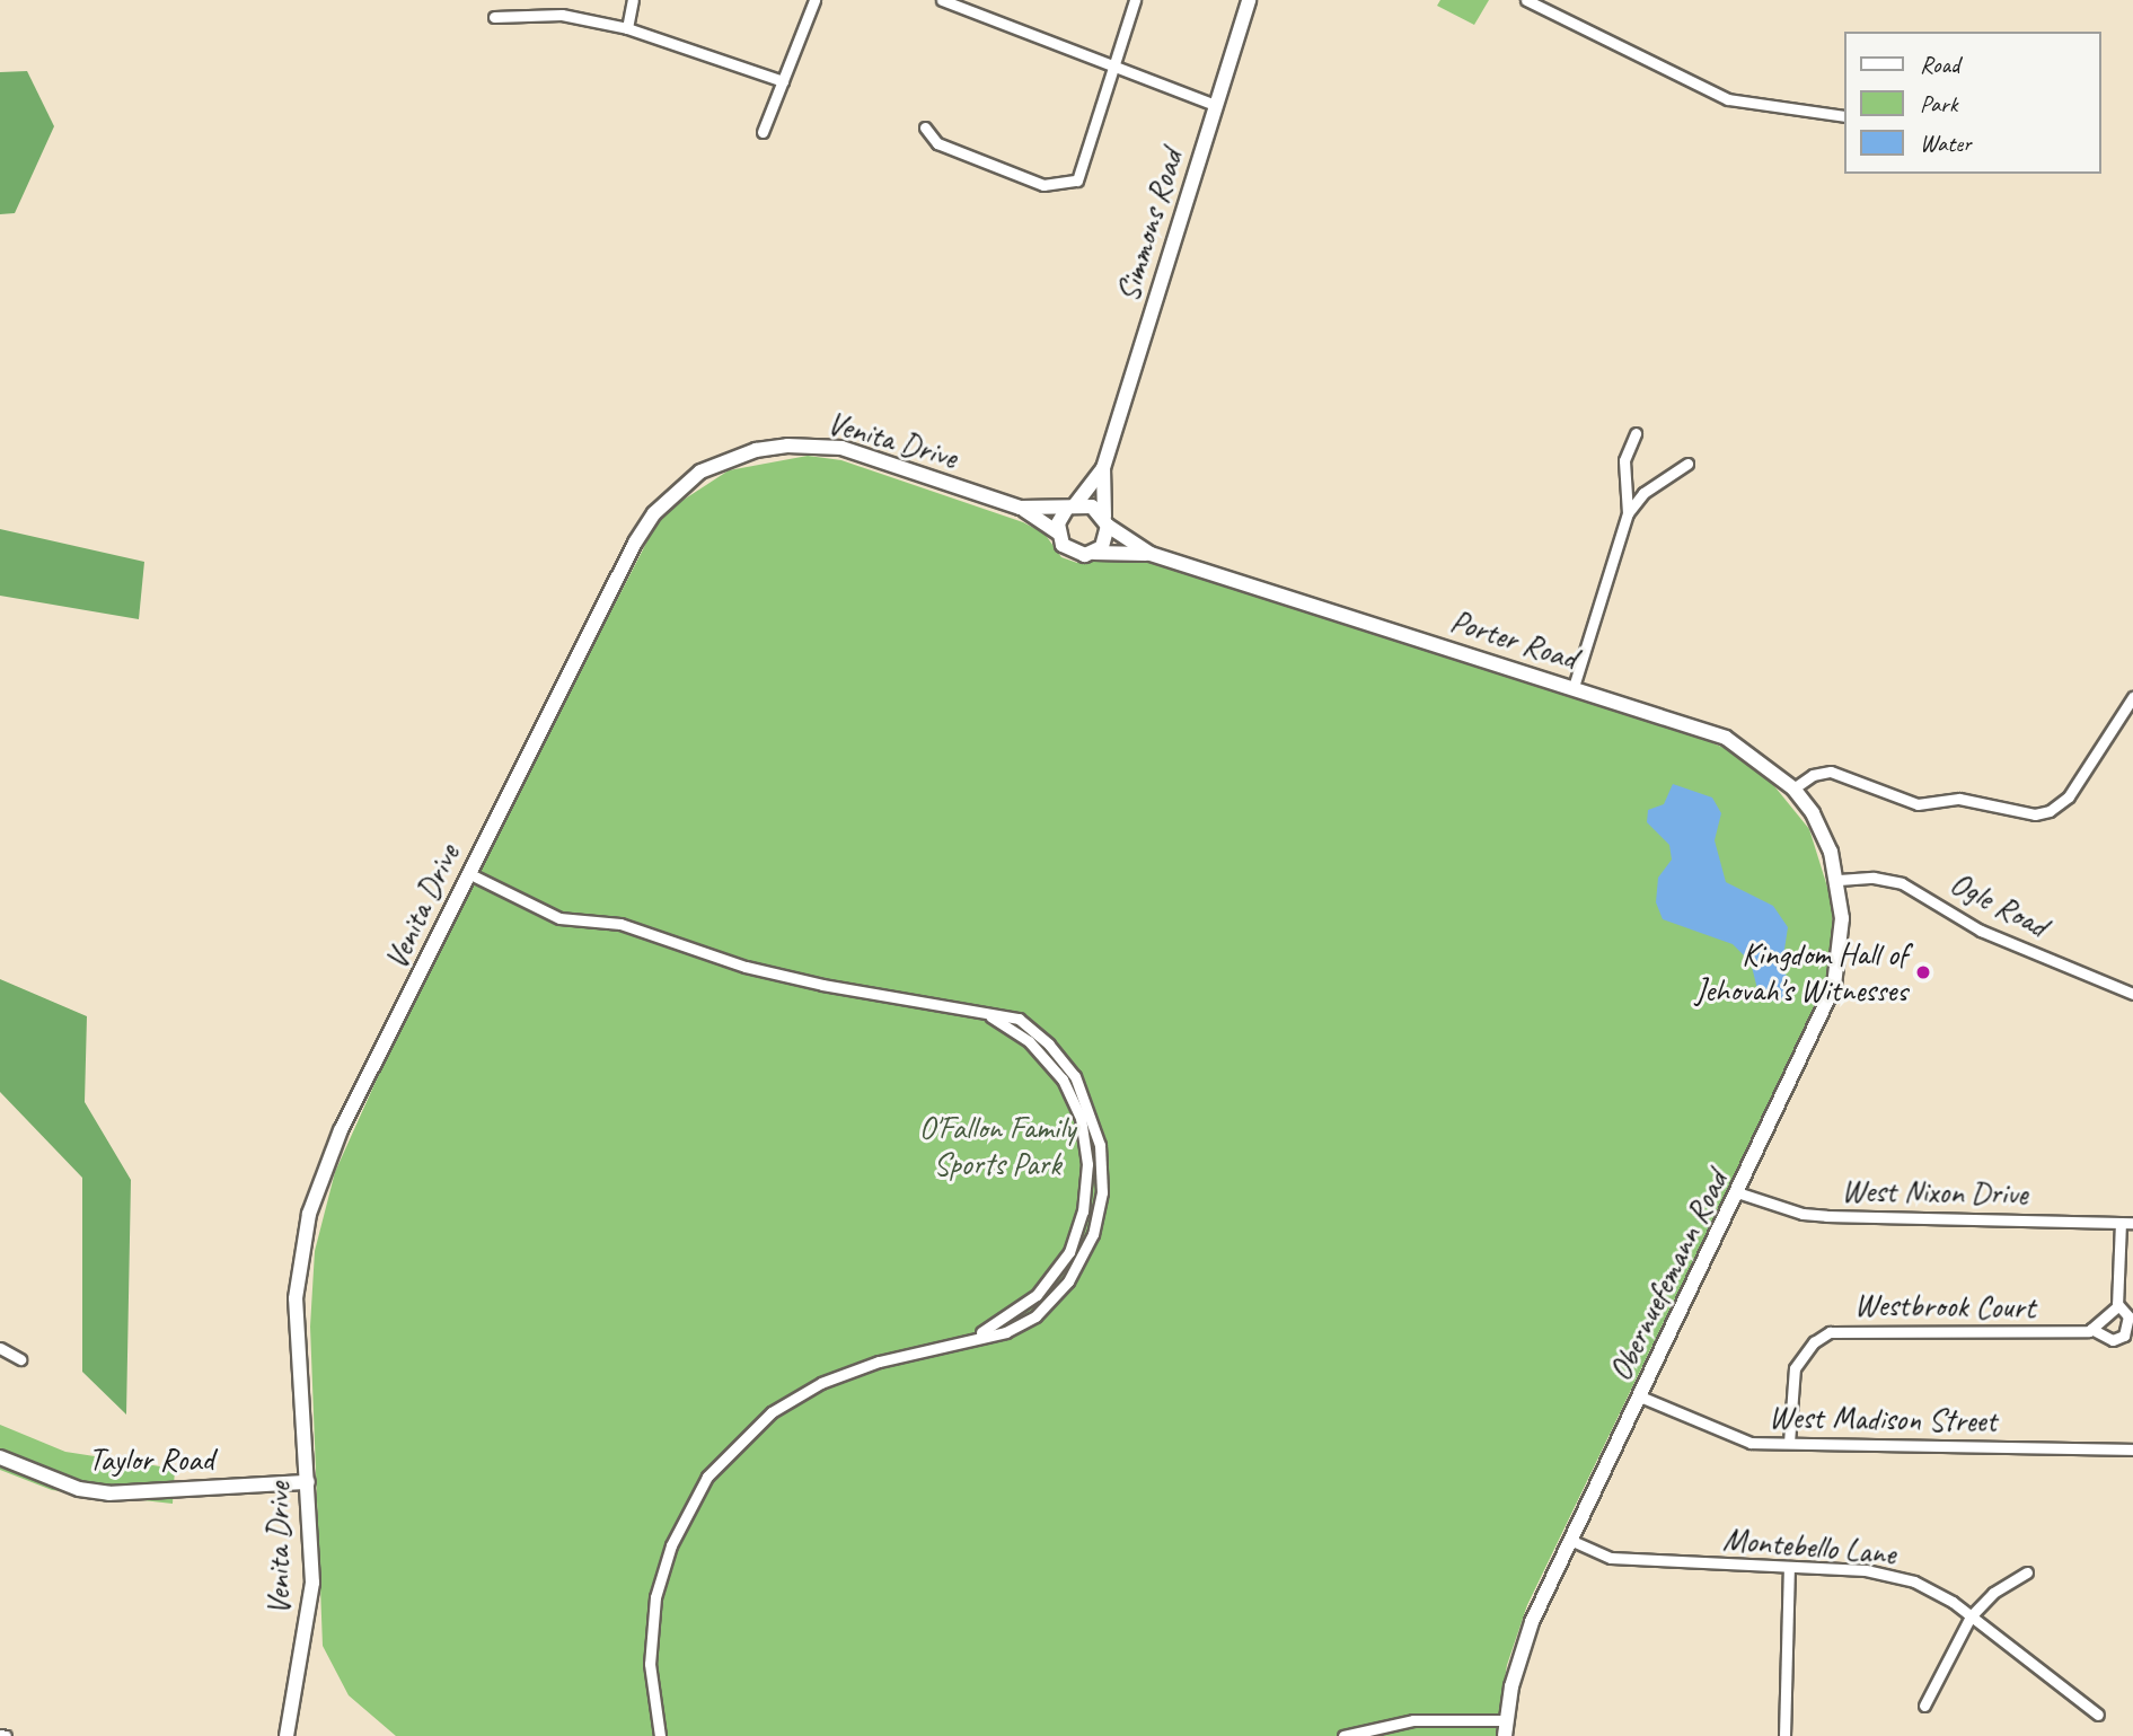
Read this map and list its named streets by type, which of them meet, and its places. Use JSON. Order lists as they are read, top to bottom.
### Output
{
  "streets": {
    "street": [
      "Simmons Road",
      "Venita Drive",
      "Porter Road",
      "Ogle Road",
      "West Nixon Drive",
      "Obernuefemann Road",
      "Westbrook Court",
      "West Madison Street",
      "Taylor Road",
      "Montebello Lane"
    ]
  },
  "crossings": [
    ["Simmons Road", "Venita Drive"],
    ["Simmons Road", "Porter Road"],
    ["Venita Drive", "Porter Road"],
    ["Venita Drive", "Taylor Road"],
    ["Porter Road", "Obernuefemann Road"],
    ["Ogle Road", "Obernuefemann Road"],
    ["West Nixon Drive", "Obernuefemann Road"],
    ["West Nixon Drive", "Westbrook Court"],
    ["Obernuefemann Road", "West Madison Street"],
    ["Obernuefemann Road", "Montebello Lane"],
    ["Westbrook Court", "West Madison Street"]
  ],
  "parks": ["O'Fallon Family Sports Park"],
  "places": ["Kingdom Hall of Jehovah's Witnesses"],
  "legend": ["Road", "Park", "Water"]
}
